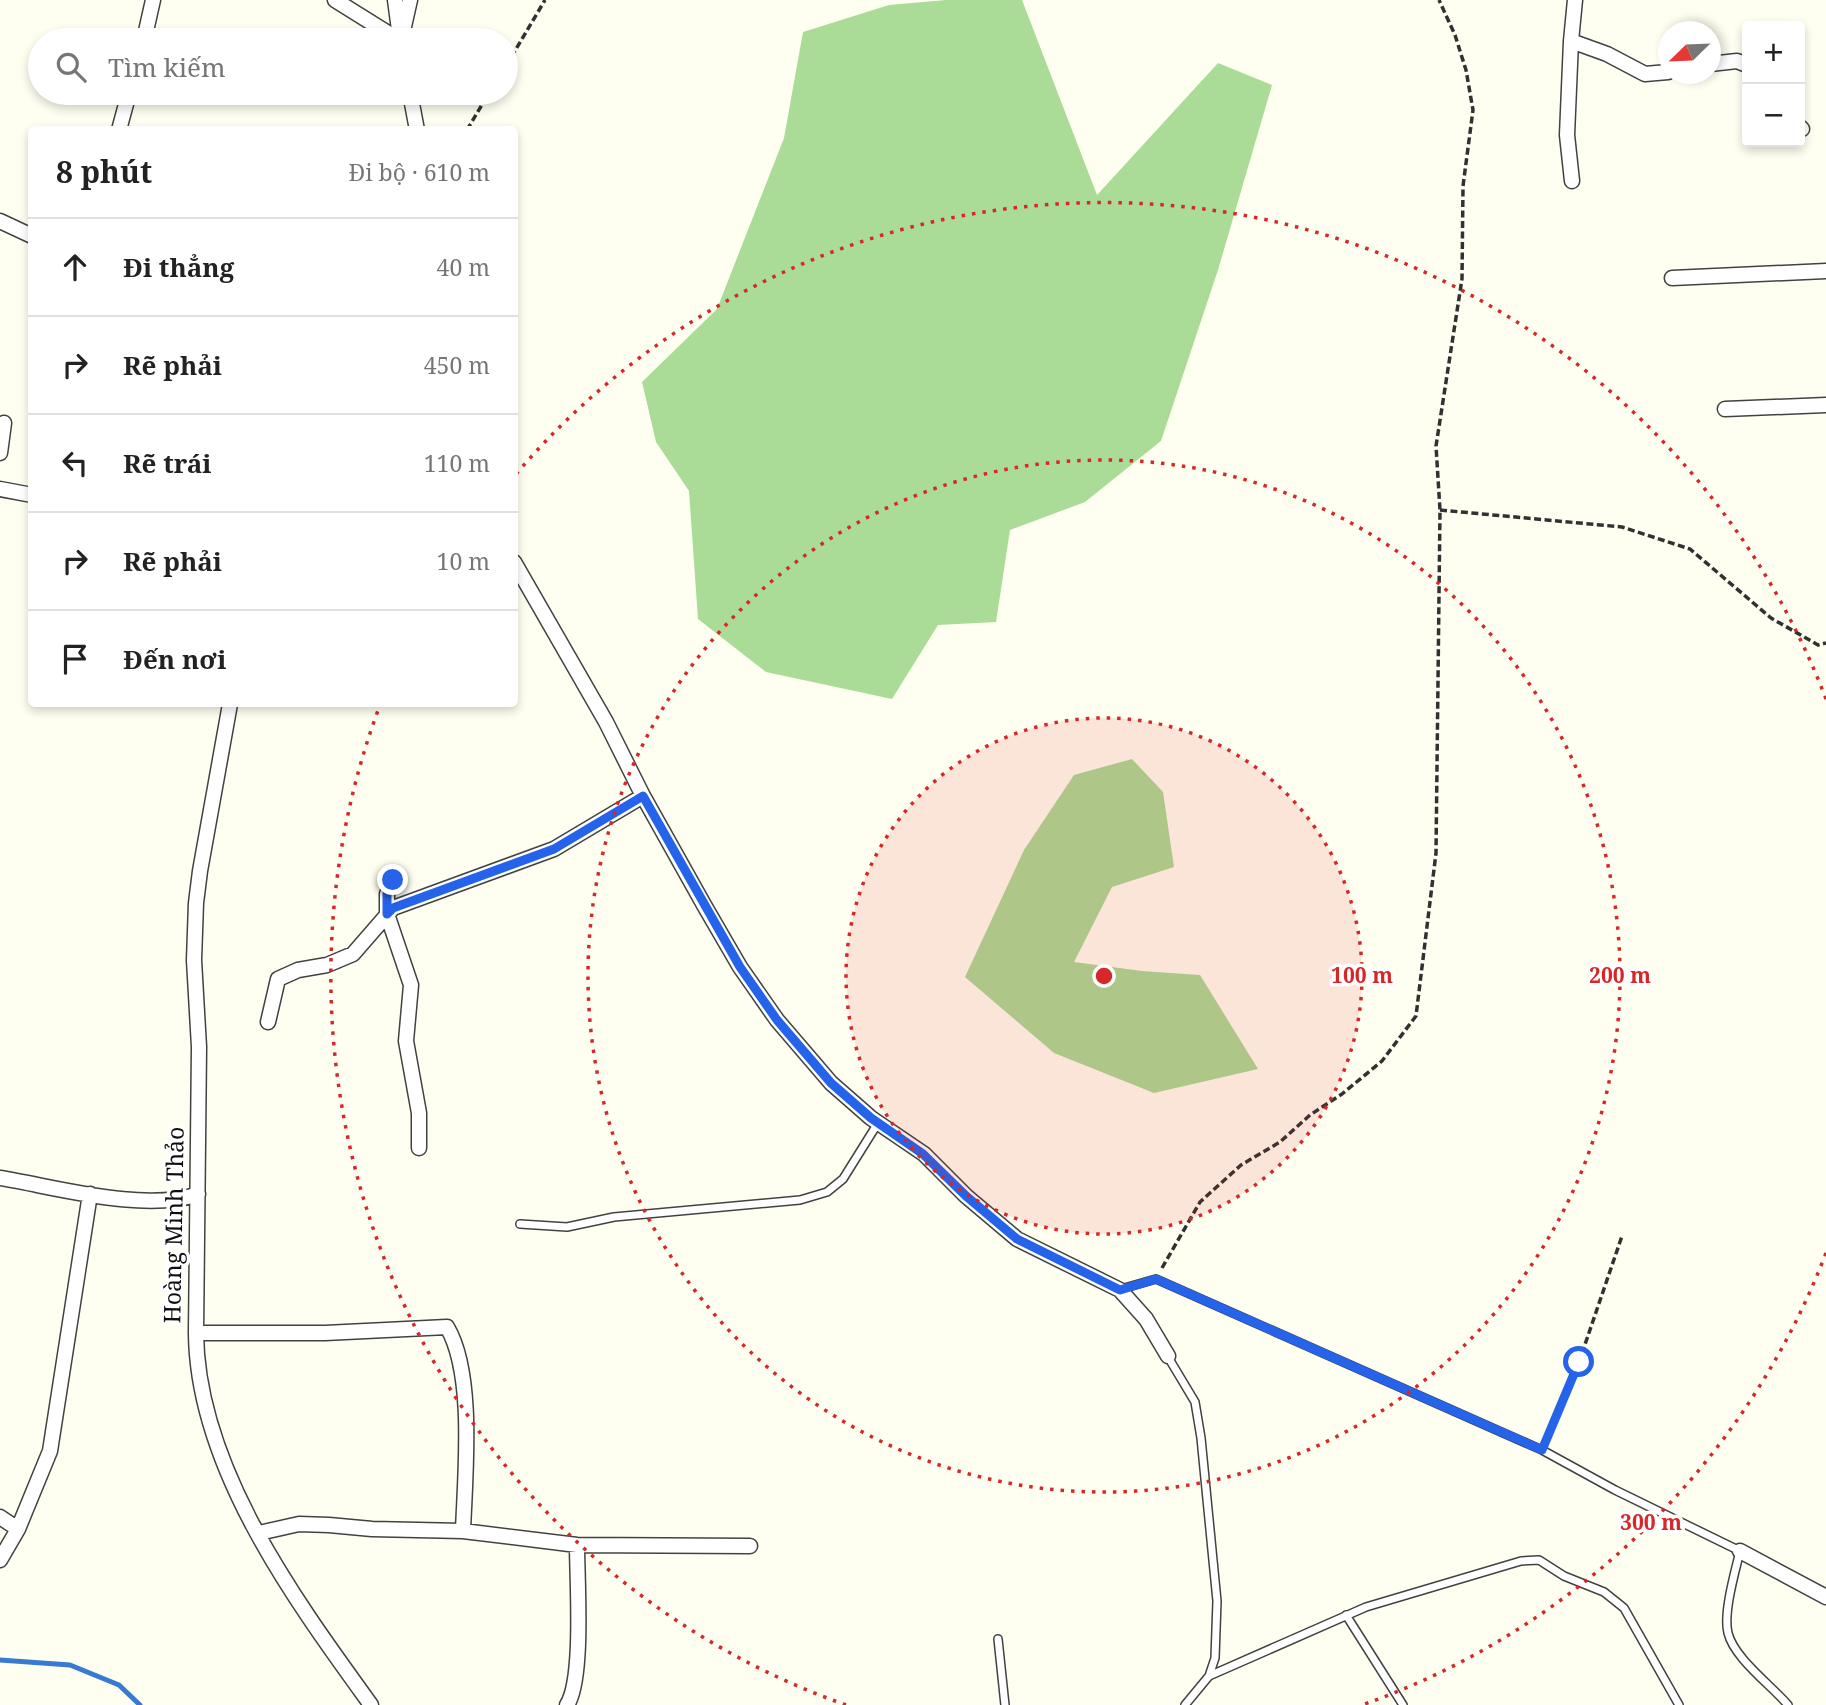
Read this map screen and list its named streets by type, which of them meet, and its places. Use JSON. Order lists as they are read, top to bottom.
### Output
{
  "streets": {
    "street": ["Hoàng Minh Thảo"]
  },
  "north": "bottom left",
  "page": {
    "map_buttons": ["+", "−"],
    "search": "Tìm kiếm",
    "heading": ["8 phút", "Đi bộ · 610 m"],
    "list": [
      ["Đi thẳng", "40 m"],
      ["Rẽ phải", "450 m"],
      ["Rẽ trái", "110 m"],
      ["Rẽ phải", "10 m"],
      "Đến nơi"
    ]
  },
  "rings": ["100 m", "200 m", "300 m"]
}
